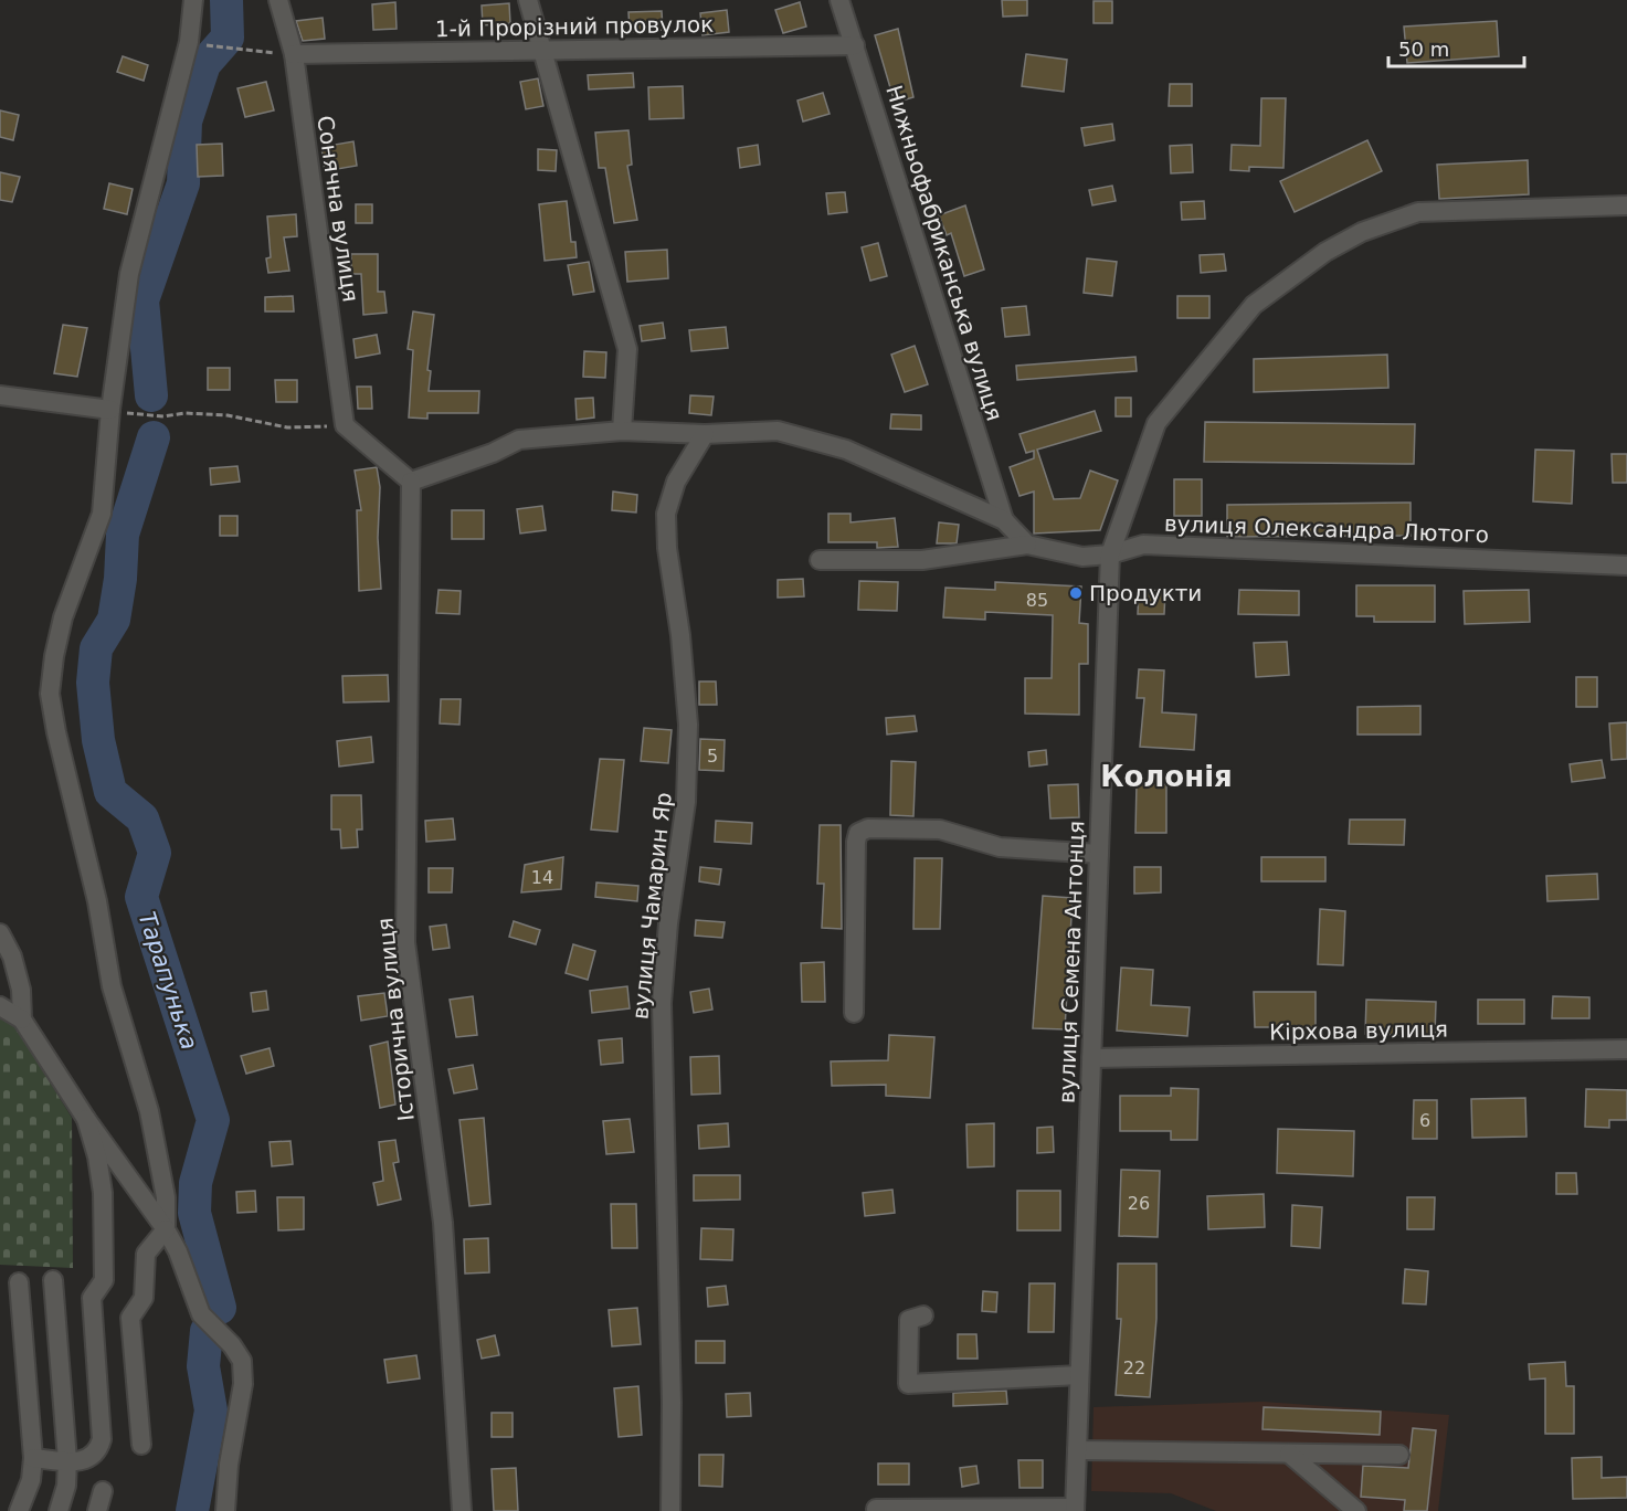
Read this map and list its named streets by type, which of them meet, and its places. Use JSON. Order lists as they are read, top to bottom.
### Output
{
  "streets": {
    "street": [
      "1-й Прорізний провулок",
      "Сонячна вулиця",
      "Нижньофабриканська вулиця",
      "вулиця Олександра Лютого",
      "вулиця Чамарин Яр",
      "вулиця Семена Антонця",
      "Історична вулиця",
      "Кірхова вулиця"
    ]
  },
  "crossings": [
    ["1-й Прорізний провулок", "Сонячна вулиця"],
    ["1-й Прорізний провулок", "Нижньофабриканська вулиця"],
    ["вулиця Олександра Лютого", "вулиця Семена Антонця"],
    ["вулиця Семена Антонця", "Кірхова вулиця"]
  ],
  "districts": ["Колонія"],
  "water": ["Тарапунька"],
  "places": ["Продукти"],
  "house_numbers": [
    "85",
    "5",
    "14",
    "6",
    "26",
    "22"
  ],
  "scale_bar": "50 m"
}
